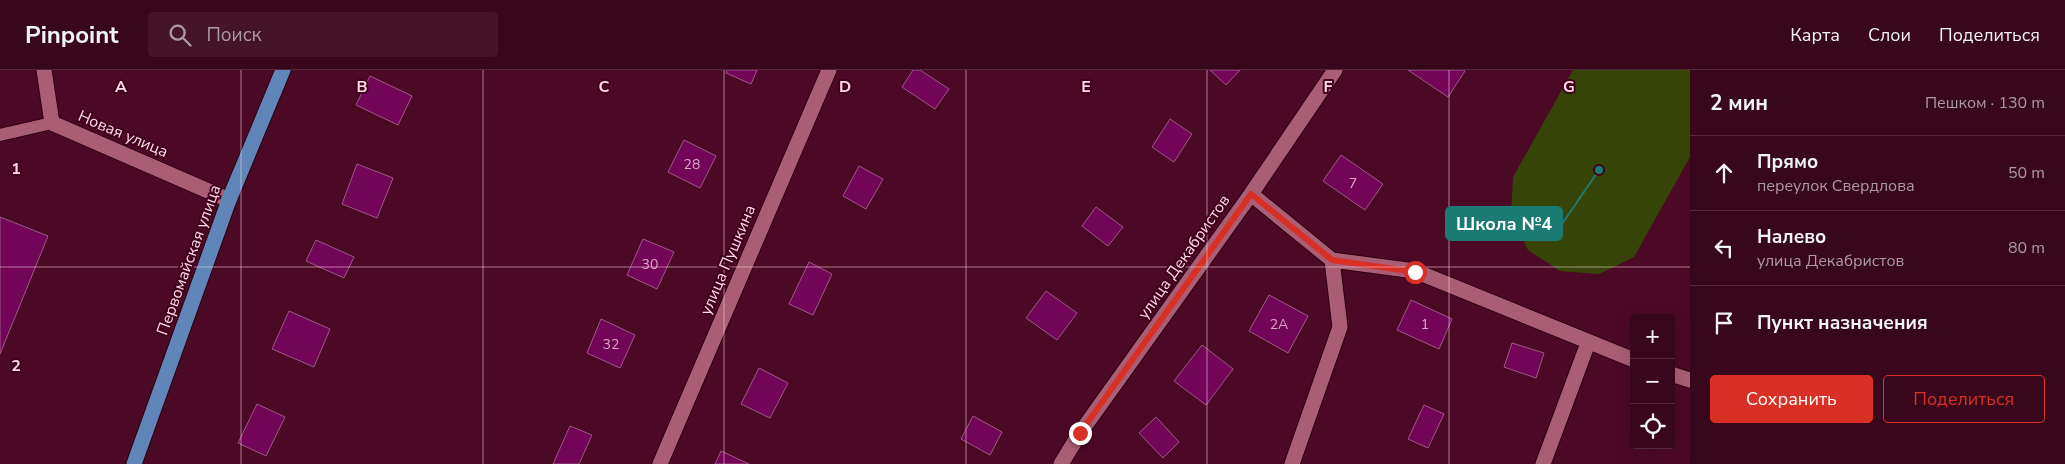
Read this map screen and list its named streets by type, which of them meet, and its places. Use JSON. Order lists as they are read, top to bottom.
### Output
{
  "streets": {
    "main road": ["Первомайская улица"],
    "street": ["Новая улица", "улица Декабристов", "улица Пушкина"]
  },
  "crossings": [
    ["Новая улица", "Первомайская улица"]
  ],
  "places": ["Школа №4"],
  "house_numbers": [
    "28",
    "7",
    "30",
    "2А",
    "1",
    "32"
  ],
  "page": {
    "header": "Pinpoint",
    "search": "Поиск",
    "nav": ["Карта", "Слои", "Поделиться"],
    "heading": ["2 мин", "Пешком · 130 m"],
    "list": [
      ["Прямо", "переулок Свердлова", "50 m"],
      ["Налево", "улица Декабристов", "80 m"],
      "Пункт назначения"
    ],
    "map_buttons": ["+", "−"],
    "buttons": ["Сохранить", "Поделиться"]
  },
  "grid": {
    "columns": [
      "A",
      "B",
      "C",
      "D",
      "E",
      "F",
      "G"
    ],
    "rows": ["1", "2"]
  }
}
